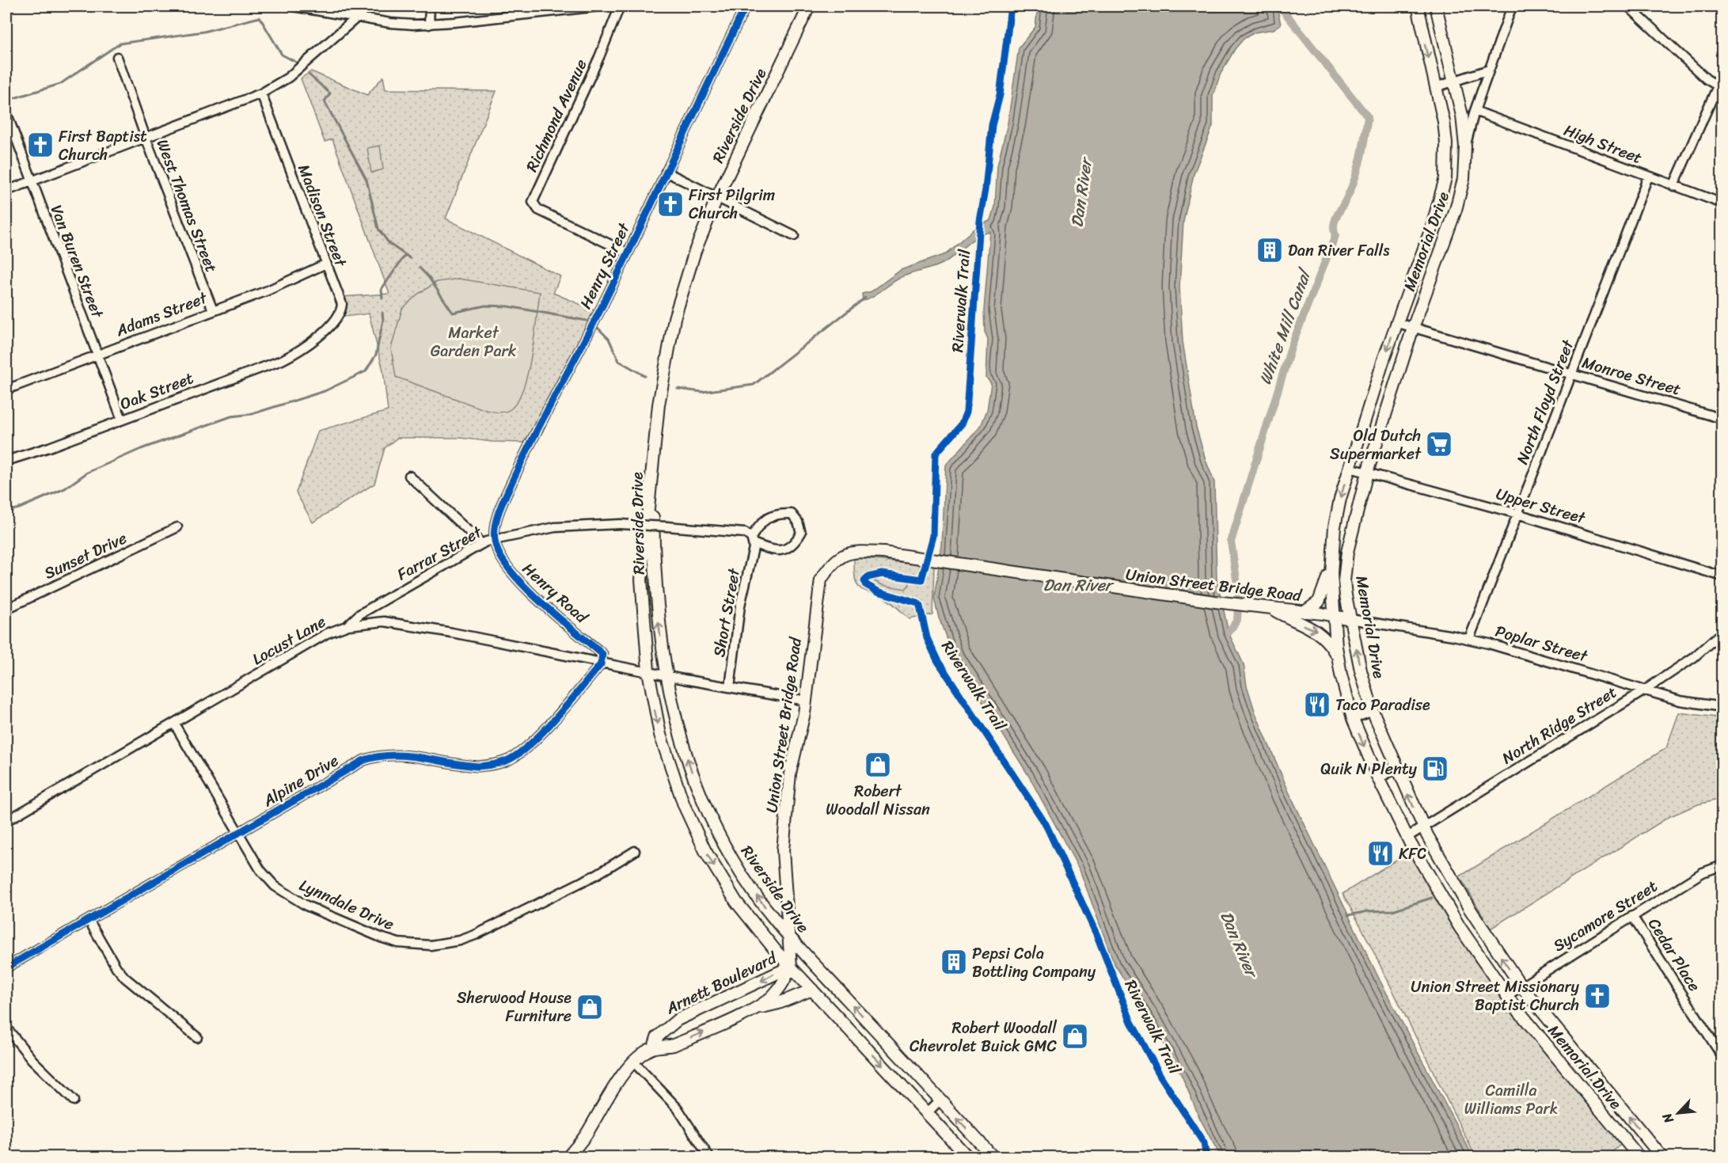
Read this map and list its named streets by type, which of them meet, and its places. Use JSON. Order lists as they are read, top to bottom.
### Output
{
  "streets": {
    "main road": [
      "Riverside Drive",
      "Memorial Drive",
      "Union Street Bridge Road",
      "Arnett Boulevard"
    ],
    "street": [
      "Richmond Avenue",
      "High Street",
      "West Thomas Street",
      "Madison Street",
      "Van Buren Street",
      "Henry Street",
      "Adams Street",
      "Monroe Street",
      "Oak Street",
      "North Floyd Street",
      "Upper Street",
      "Farrar Street",
      "Sunset Drive",
      "Henry Road",
      "Short Street",
      "Locust Lane",
      "Poplar Street",
      "North Ridge Street",
      "Alpine Drive",
      "Lynndale Drive",
      "Sycamore Street",
      "Cedar Place"
    ],
    "cycle path": ["Riverwalk Trail"]
  },
  "crossings": [
    ["Richmond Avenue", "Henry Street"],
    ["Riverside Drive", "Union Street Bridge Road"],
    ["Riverside Drive", "Locust Lane"],
    ["Riverside Drive", "Arnett Boulevard"],
    ["High Street", "North Floyd Street"],
    ["West Thomas Street", "Adams Street"],
    ["Madison Street", "Adams Street"],
    ["Madison Street", "Oak Street"],
    ["Memorial Drive", "Monroe Street"],
    ["Memorial Drive", "Upper Street"],
    ["Memorial Drive", "Union Street Bridge Road"],
    ["Memorial Drive", "Poplar Street"],
    ["Memorial Drive", "North Ridge Street"],
    ["Memorial Drive", "Sycamore Street"],
    ["Van Buren Street", "Adams Street"],
    ["Van Buren Street", "Oak Street"],
    ["Henry Street", "Farrar Street"],
    ["Henry Street", "Henry Road"],
    ["Monroe Street", "North Floyd Street"],
    ["North Floyd Street", "Upper Street"],
    ["North Floyd Street", "Poplar Street"],
    ["Farrar Street", "Henry Road"],
    ["Farrar Street", "Short Street"],
    ["Farrar Street", "Locust Lane"],
    ["Union Street Bridge Road", "Poplar Street"],
    ["Union Street Bridge Road", "Arnett Boulevard"],
    ["Henry Road", "Locust Lane"],
    ["Henry Road", "Alpine Drive"],
    ["Locust Lane", "Alpine Drive"],
    ["Locust Lane", "Lynndale Drive"],
    ["Poplar Street", "North Ridge Street"],
    ["Alpine Drive", "Lynndale Drive"],
    ["Sycamore Street", "Cedar Place"]
  ],
  "water": ["Dan River", "White Mill Canal"],
  "parks": ["Market Garden Park", "Camilla Williams Park"],
  "places": {
    "church": ["First Baptist Church", "First Pilgrim Church", "Union Street Missionary Baptist Church"],
    "building": ["Dan River Falls", "Pepsi Cola Bottling Company"],
    "supermarket": ["Old Dutch Supermarket"],
    "restaurant": ["Taco Paradise", "KFC"],
    "shop": ["Robert Woodall Nissan", "Sherwood House Furniture", "Robert Woodall Chevrolet Buick GMC"],
    "fuel station": ["Quik N Plenty"]
  },
  "north": "bottom left"
}
